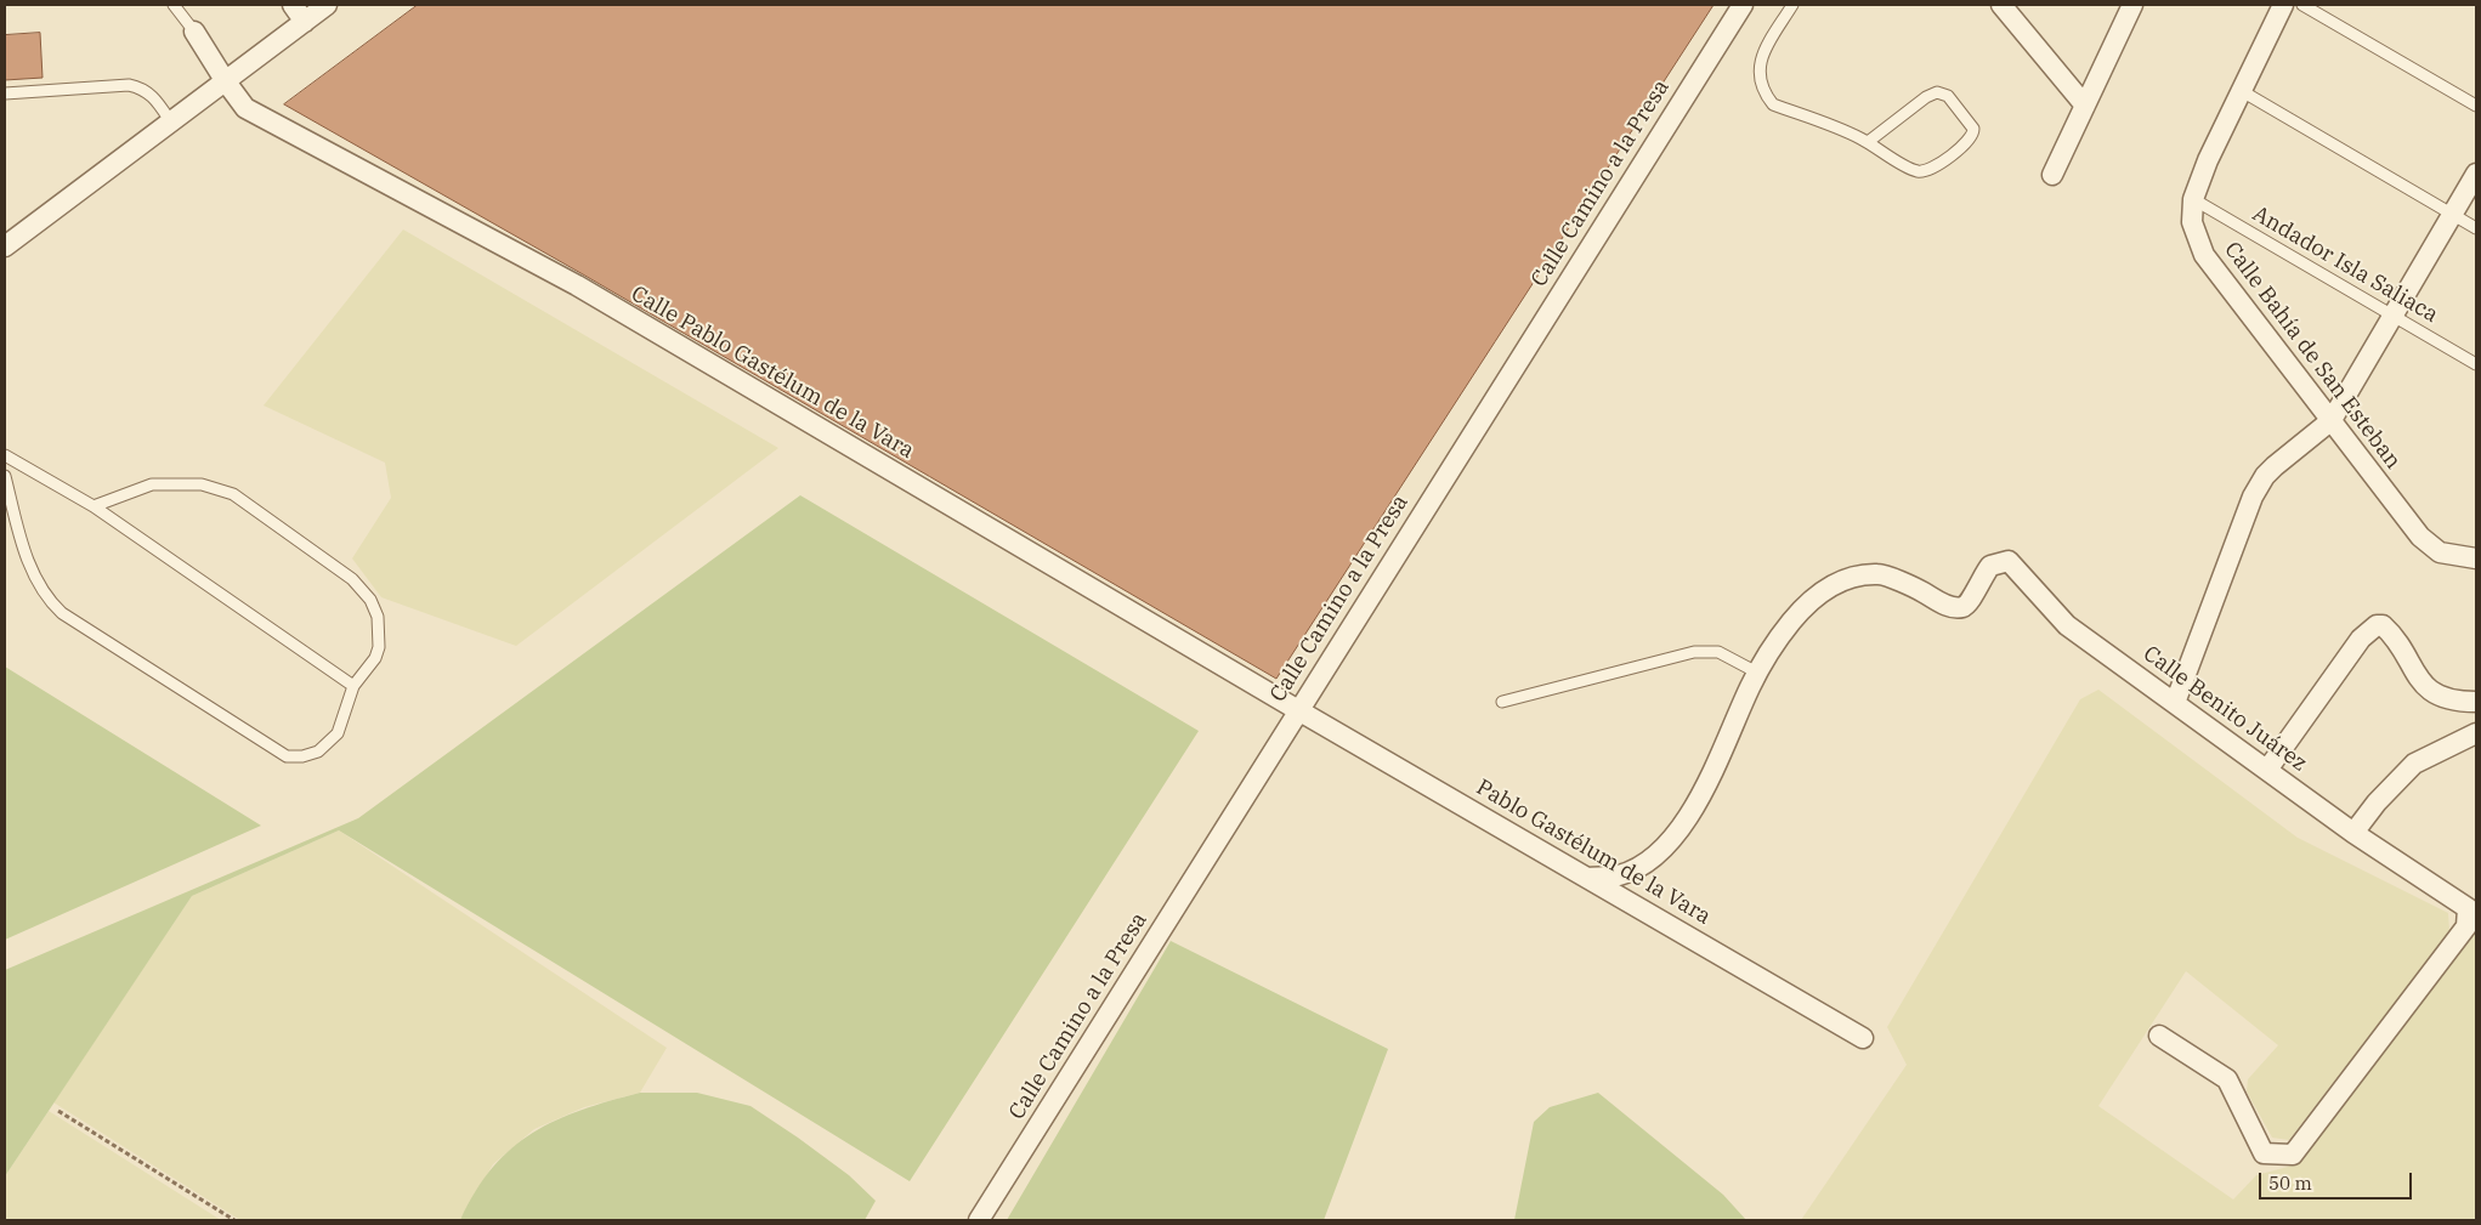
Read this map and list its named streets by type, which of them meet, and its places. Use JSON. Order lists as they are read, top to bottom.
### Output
{
  "streets": {
    "street": [
      "Calle Camino a la Presa",
      "Calle Bahía de San Esteban",
      "Calle Pablo Gastélum de la Vara",
      "Calle Benito Juárez",
      "Pablo Gastélum de la Vara"
    ],
    "lane": ["Andador Isla Saliaca"]
  },
  "crossings": [
    ["Calle Camino a la Presa", "Calle Pablo Gastélum de la Vara"],
    ["Calle Camino a la Presa", "Pablo Gastélum de la Vara"],
    ["Andador Isla Saliaca", "Calle Bahía de San Esteban"],
    ["Calle Pablo Gastélum de la Vara", "Pablo Gastélum de la Vara"]
  ],
  "scale_bar": "50 m"
}
